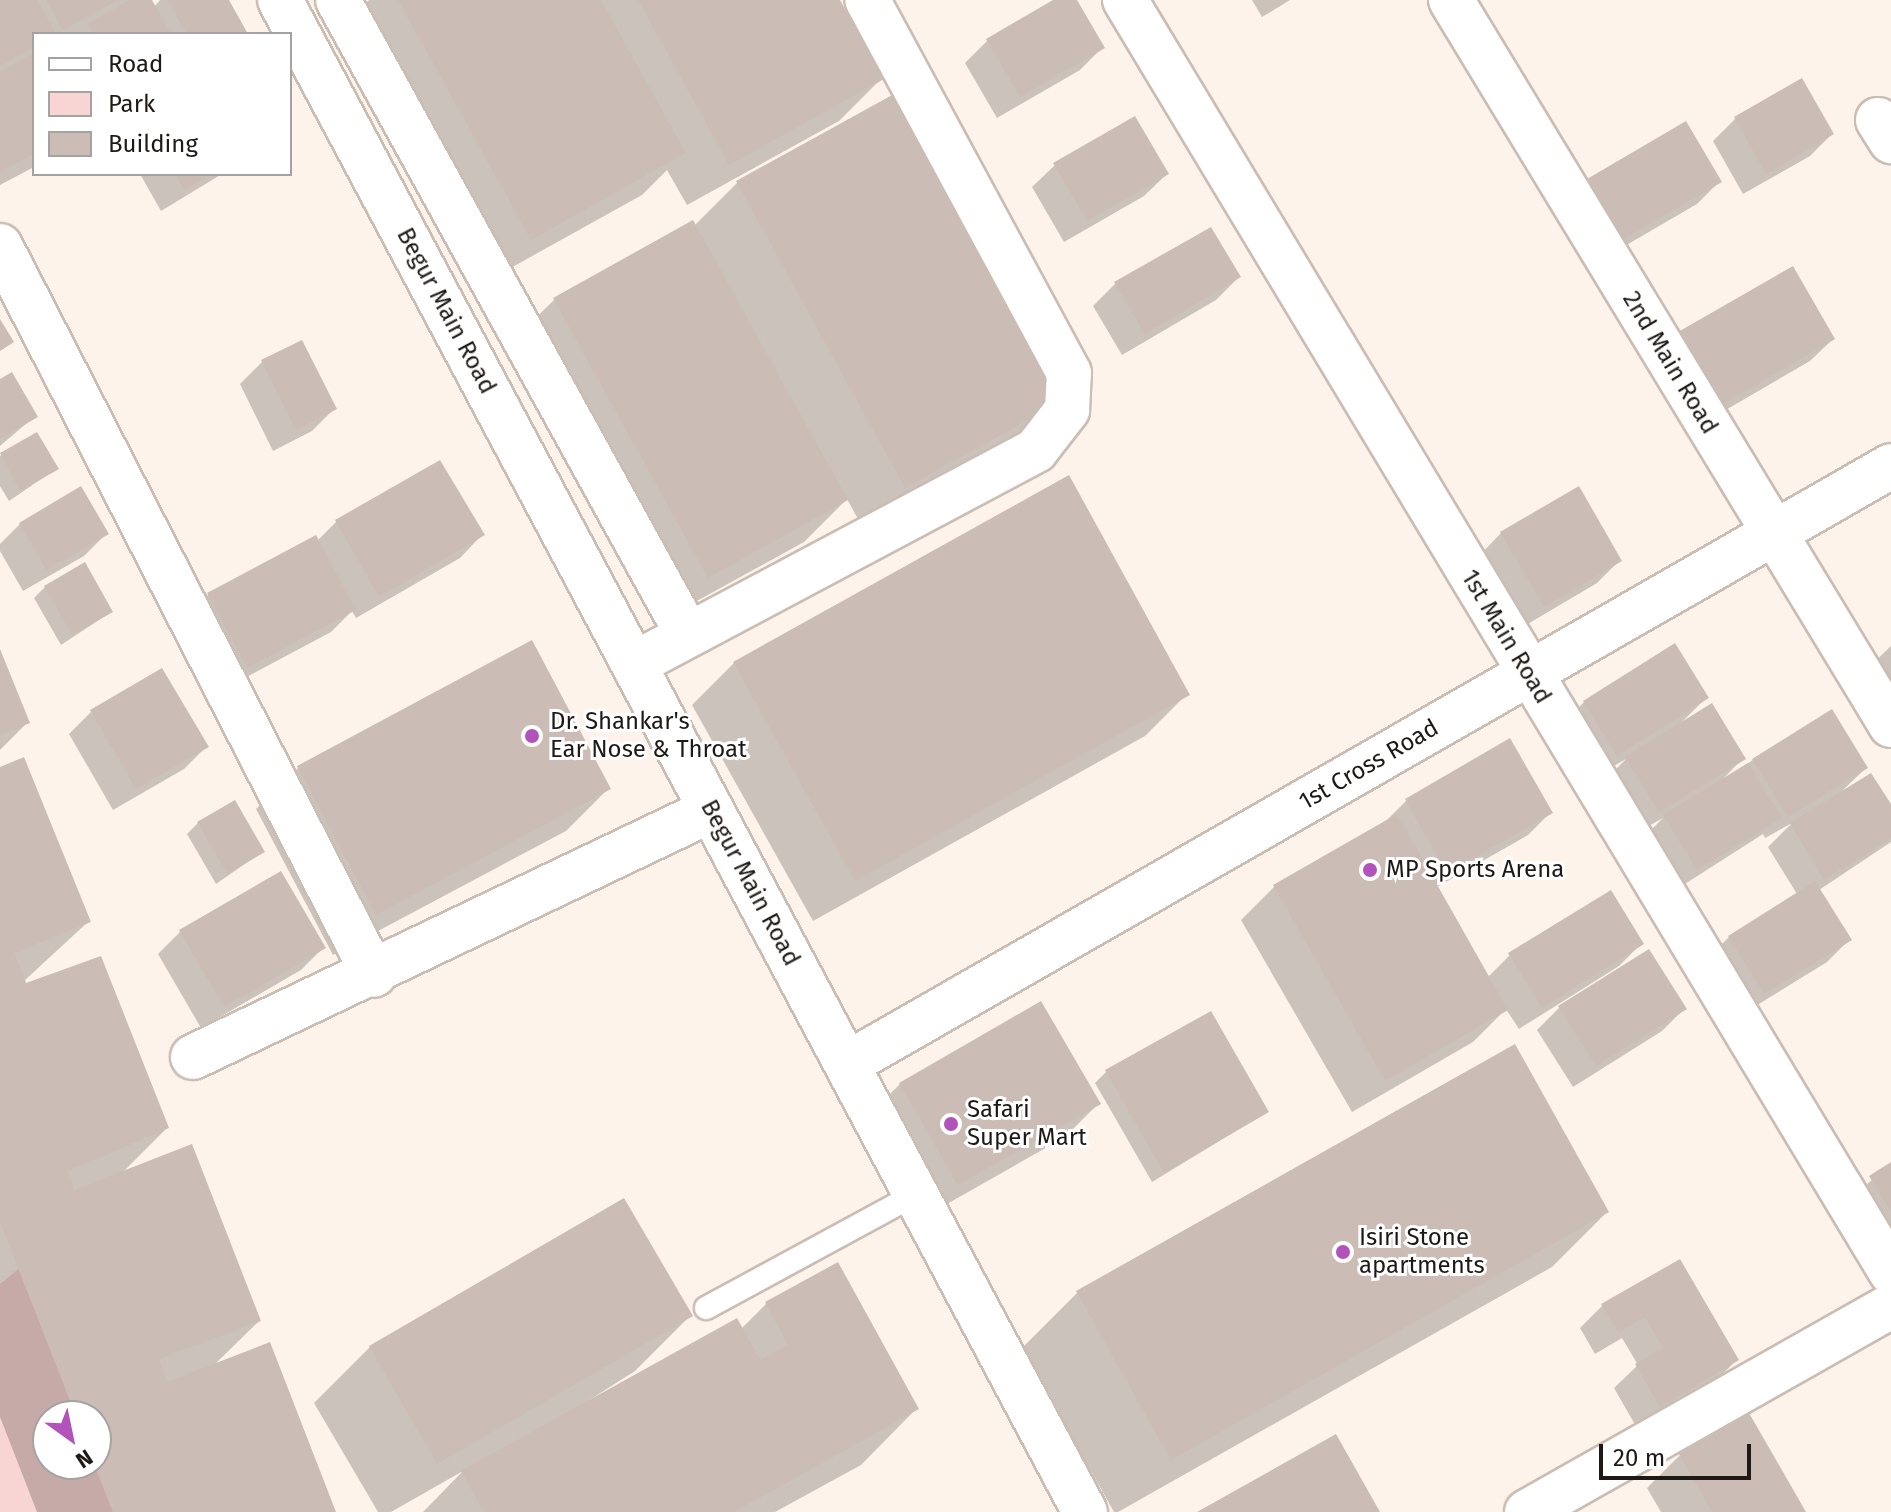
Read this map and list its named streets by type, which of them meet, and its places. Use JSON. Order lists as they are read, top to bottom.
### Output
{
  "streets": {
    "street": [
      "Begur Main Road",
      "2nd Main Road",
      "1st Main Road",
      "1st Cross Road"
    ]
  },
  "crossings": [
    ["Begur Main Road", "1st Cross Road"],
    ["2nd Main Road", "1st Cross Road"],
    ["1st Main Road", "1st Cross Road"]
  ],
  "places": [
    "Dr. Shankar's Ear Nose & Throat",
    "MP Sports Arena",
    "Safari Super Mart",
    "Isiri Stone apartments"
  ],
  "legend": ["Road", "Park", "Building"],
  "scale_bar": "20 m",
  "north": "bottom right"
}
